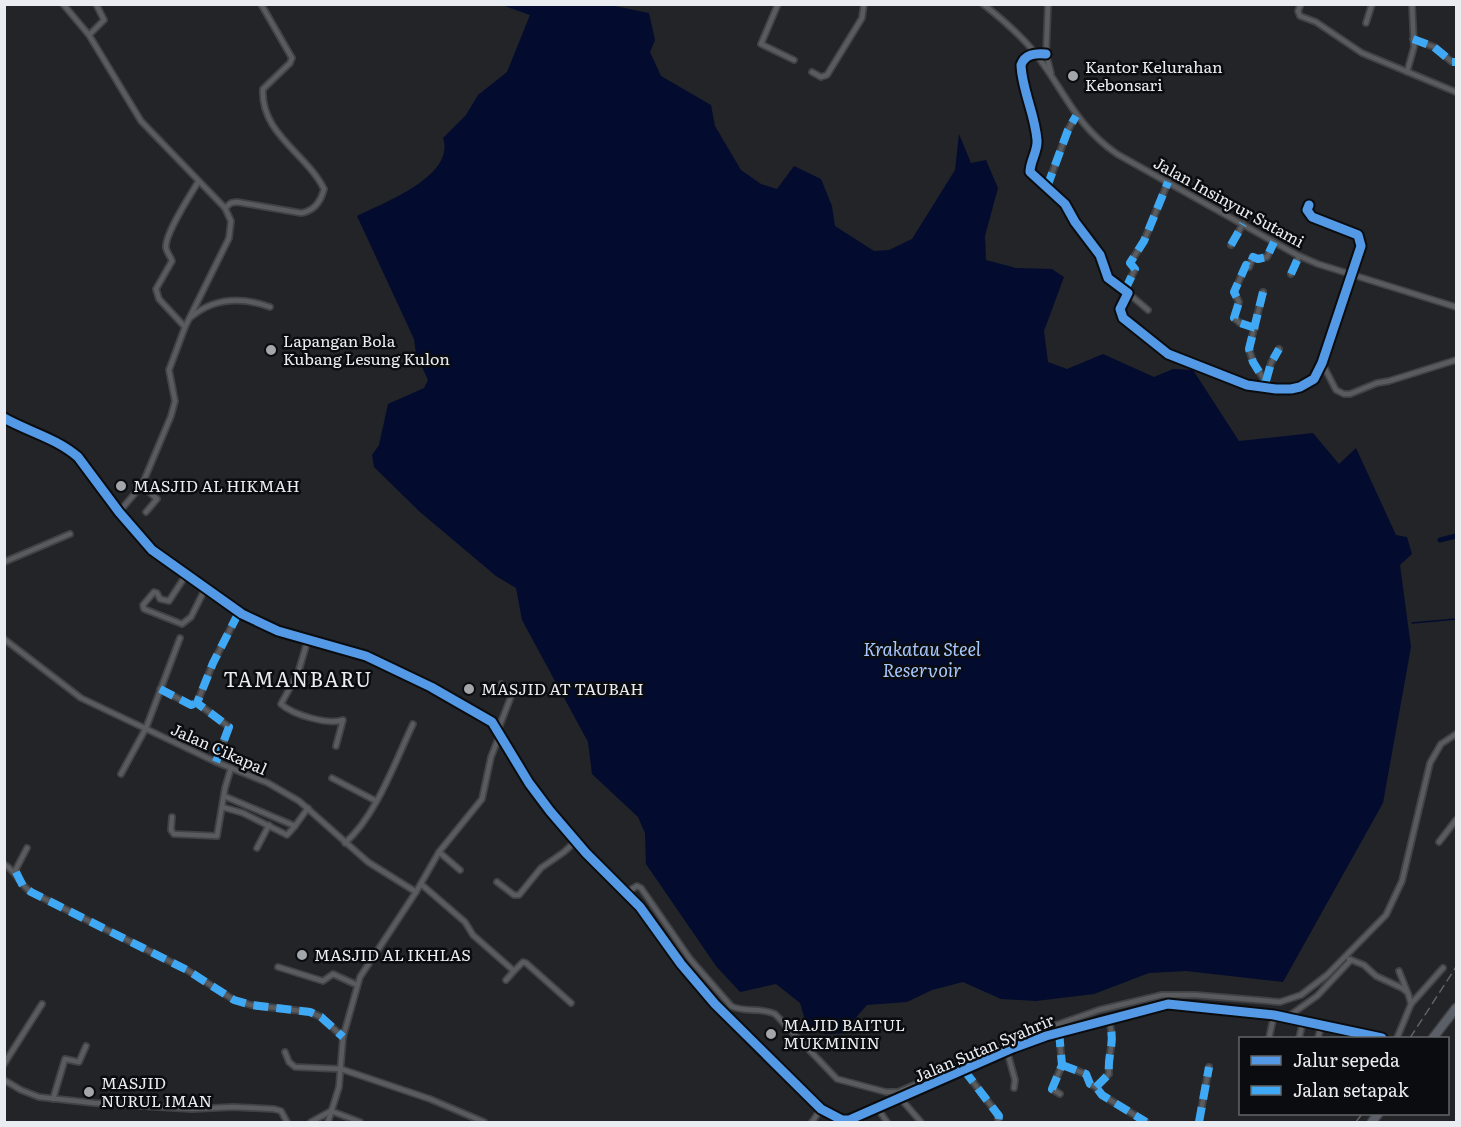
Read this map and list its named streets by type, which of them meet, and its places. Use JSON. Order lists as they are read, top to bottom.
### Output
{
  "streets": {
    "street": ["Jalan Insinyur Sutami", "Jalan Cikapal", "Jalan Sutan Syahrir"]
  },
  "districts": ["TAMANBARU"],
  "water": ["Krakatau Steel Reservoir"],
  "places": [
    "Kantor Kelurahan Kebonsari",
    "Lapangan Bola Kubang Lesung Kulon",
    "MASJID AL HIKMAH",
    "MASJID AT TAUBAH",
    "MASJID AL IKHLAS",
    "MAJID BAITUL MUKMININ",
    "MASJID NURUL IMAN"
  ],
  "legend": ["Jalur sepeda", "Jalan setapak"]
}
